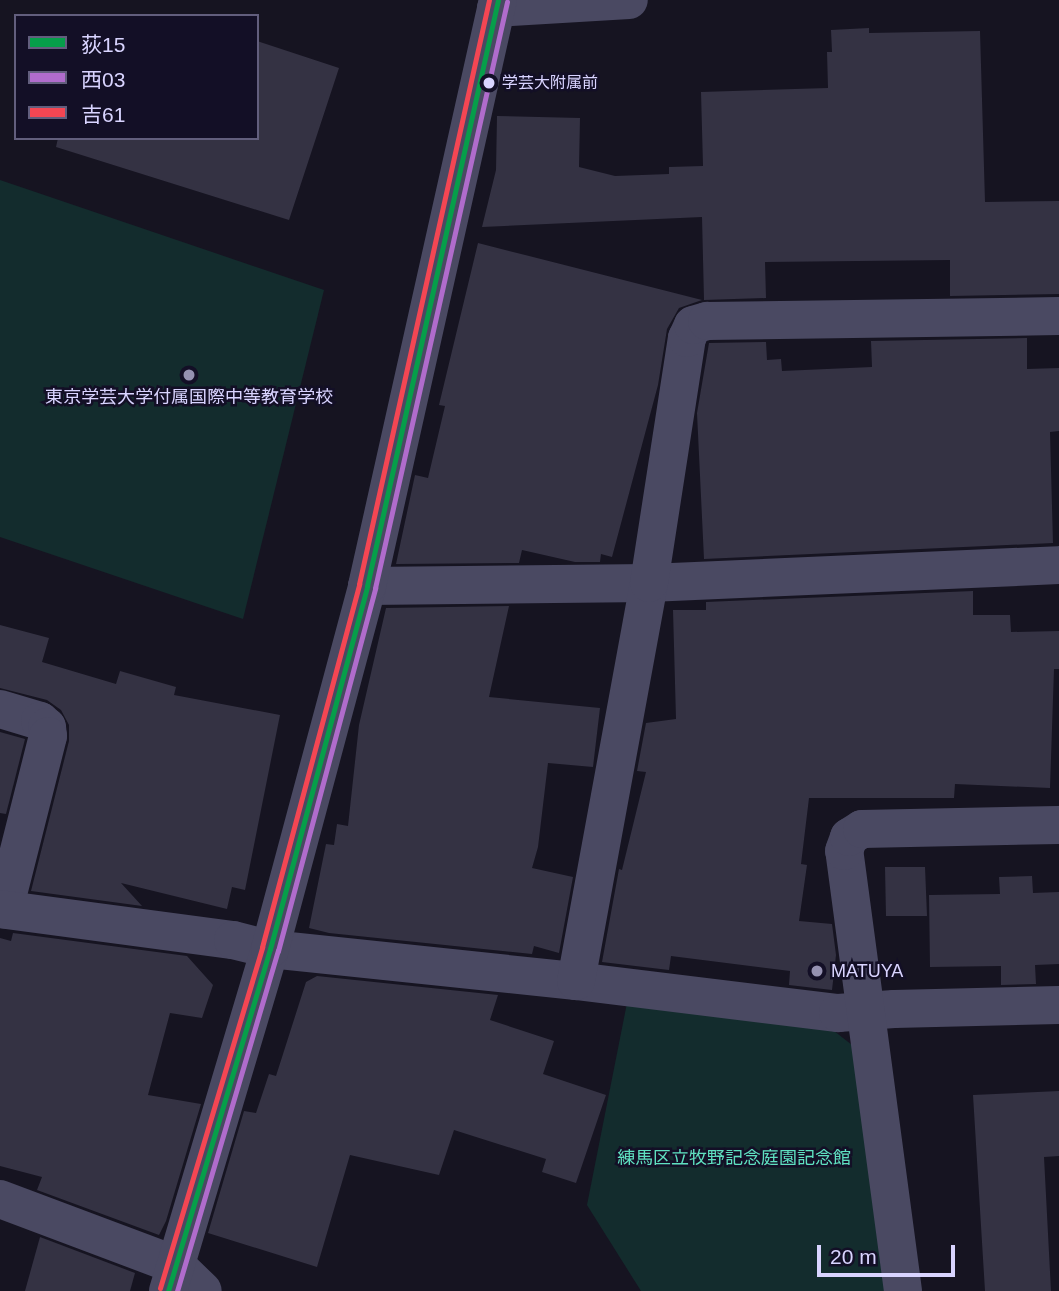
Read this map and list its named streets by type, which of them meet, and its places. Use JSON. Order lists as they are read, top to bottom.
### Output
{
  "parks": ["練馬区立牧野記念庭園記念館"],
  "places": ["学芸大附属前", "東京学芸大学付属国際中等教育学校", "MATUYA"],
  "lines": ["transit line 荻15", "transit line 吉61", "transit line 西03"],
  "legend": ["荻15", "西03", "吉61"],
  "scale_bar": "20 m"
}
